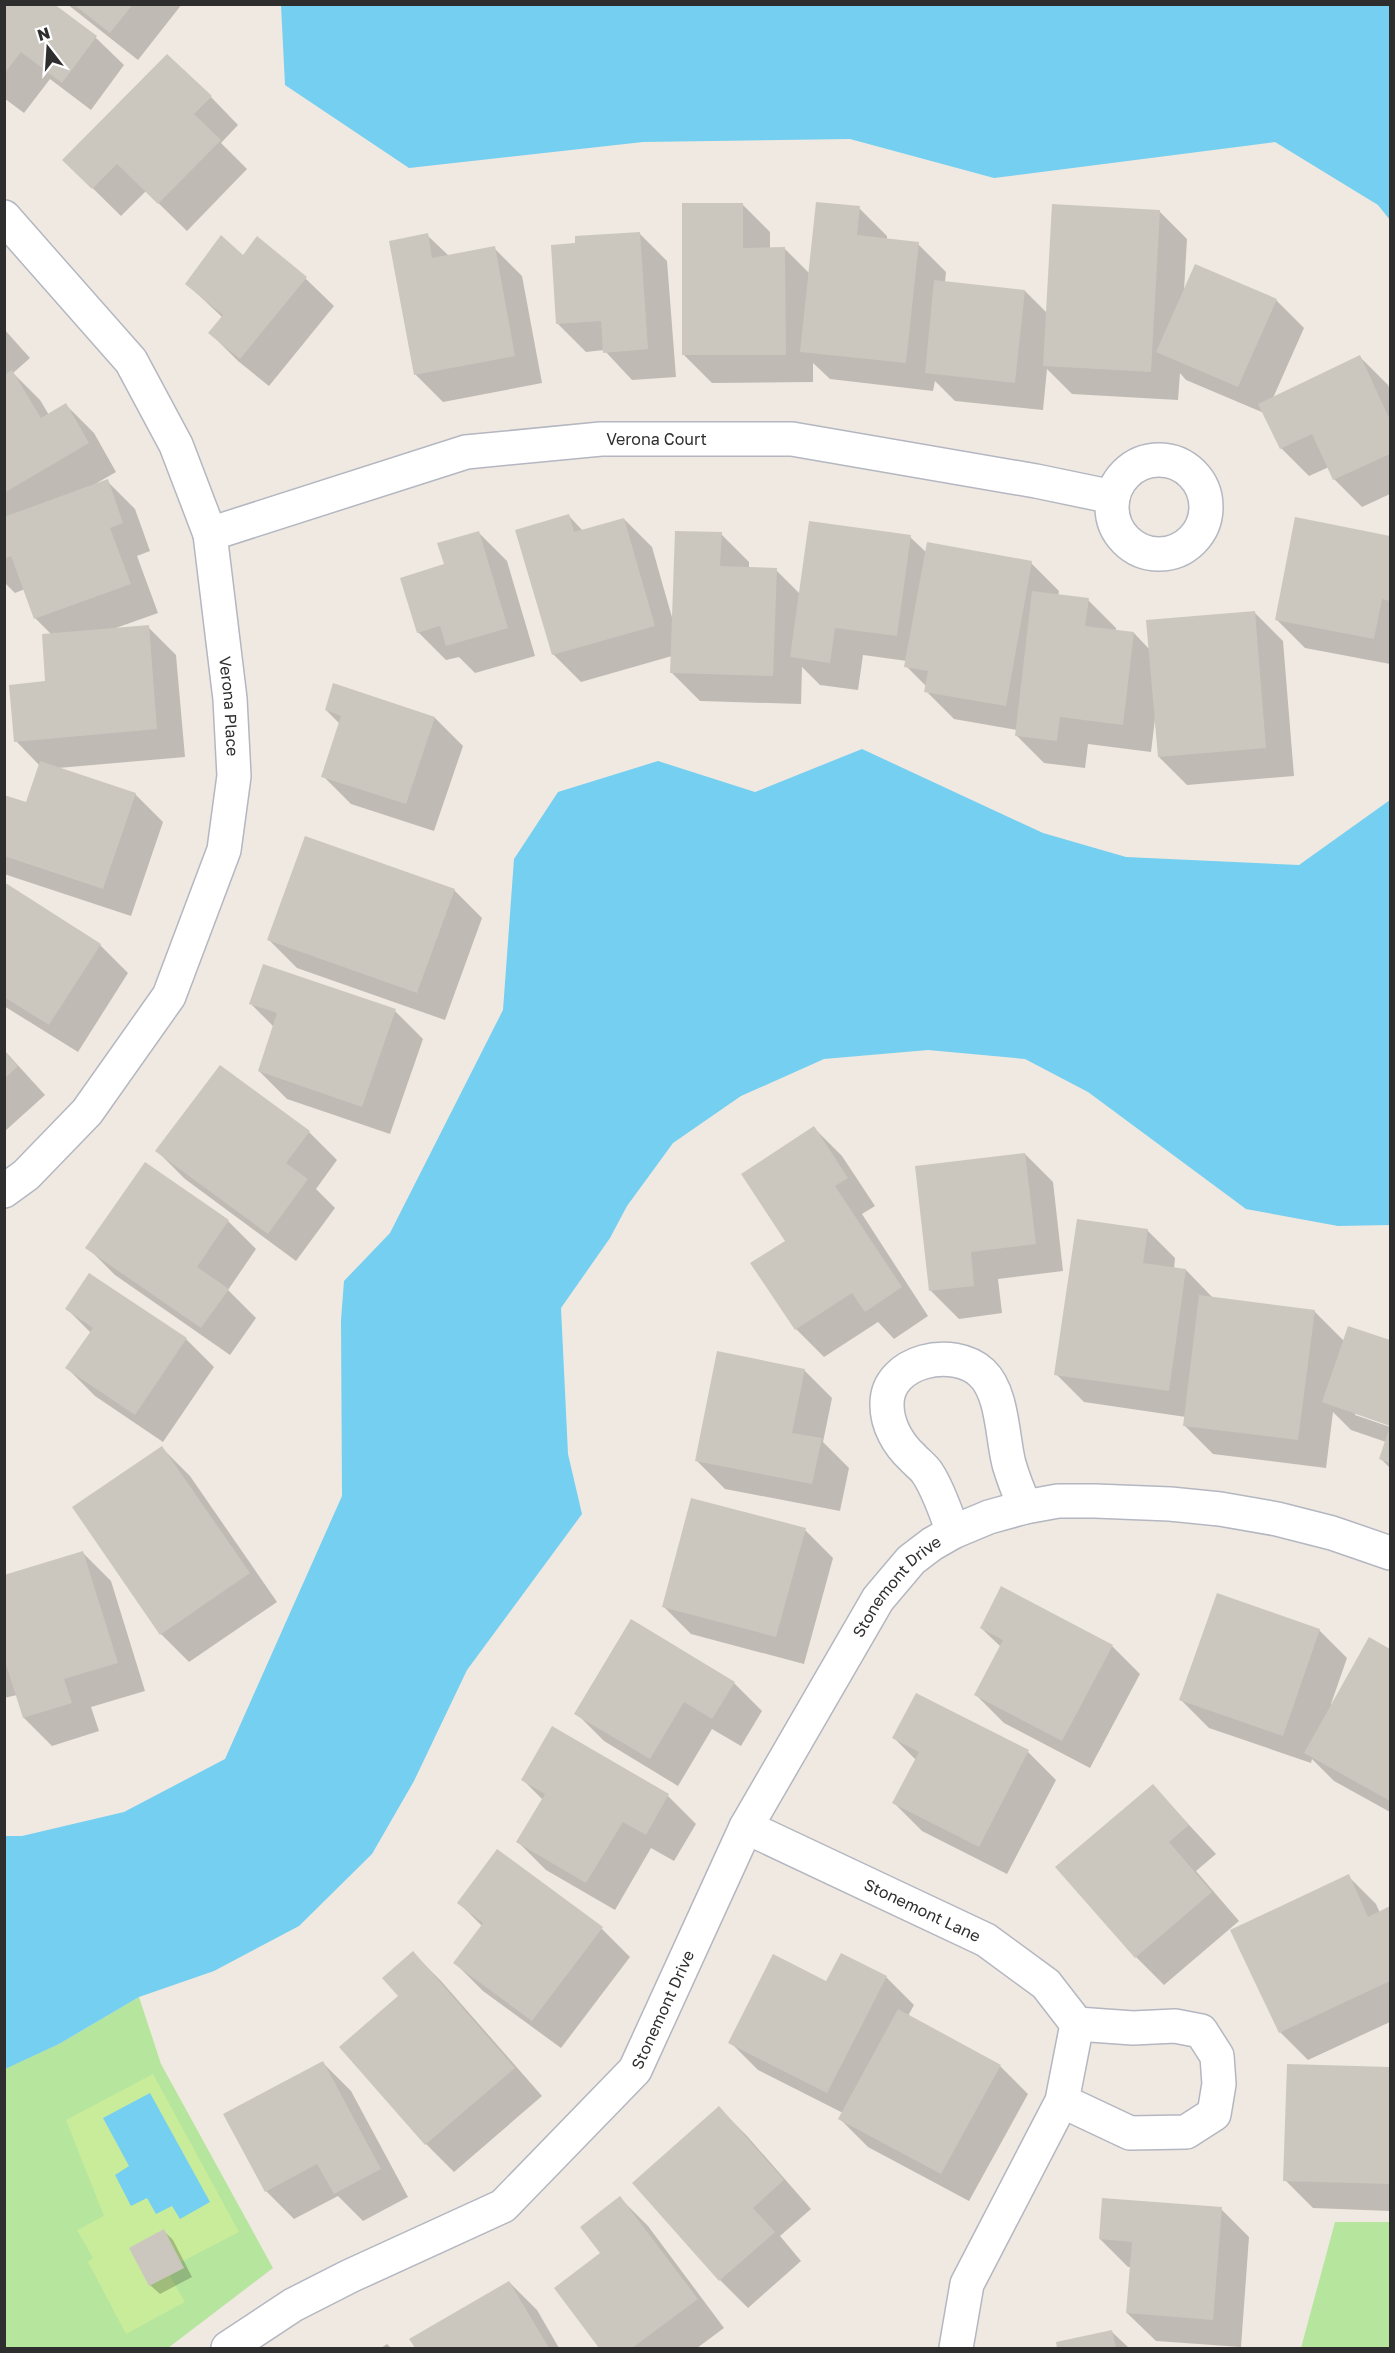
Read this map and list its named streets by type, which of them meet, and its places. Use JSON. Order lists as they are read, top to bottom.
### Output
{
  "streets": {
    "street": [
      "Verona Court",
      "Verona Place",
      "Stonemont Drive",
      "Stonemont Lane"
    ]
  },
  "crossings": [
    ["Verona Court", "Verona Place"],
    ["Stonemont Drive", "Stonemont Lane"]
  ],
  "north": "top"
}
